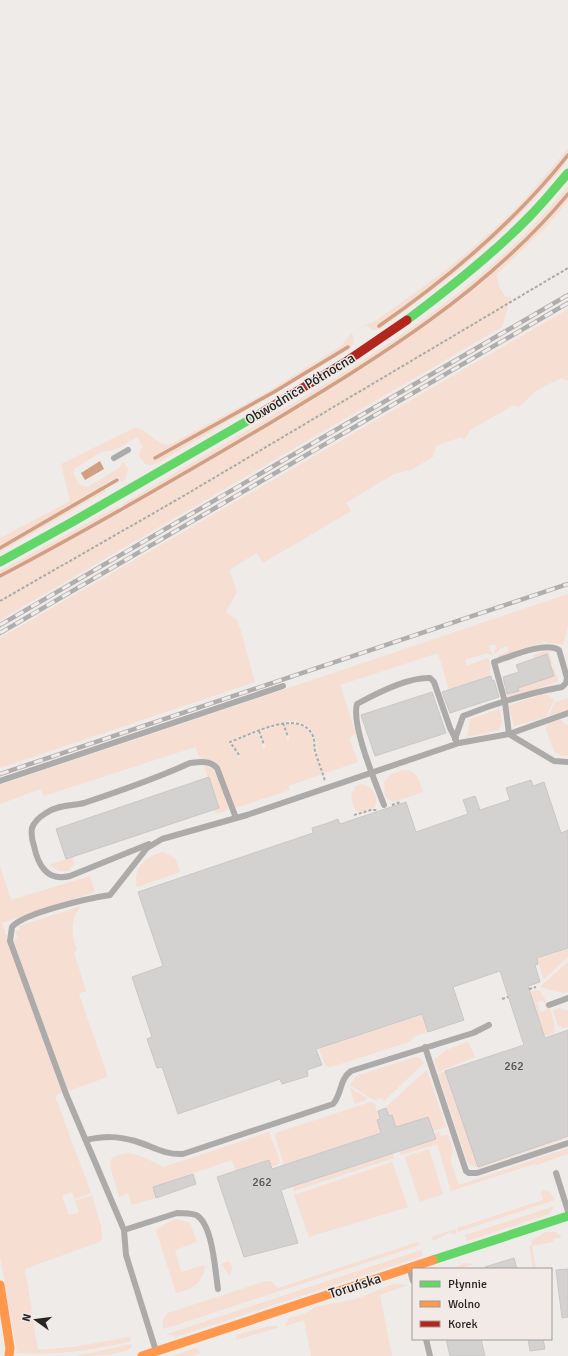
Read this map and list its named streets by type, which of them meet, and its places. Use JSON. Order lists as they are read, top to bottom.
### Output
{
  "streets": {
    "street": ["Obwodnica Północna", "Toruńska"]
  },
  "house_numbers": ["262", "262"],
  "legend": ["Płynnie", "Wolno", "Korek"],
  "north": "left"
}
